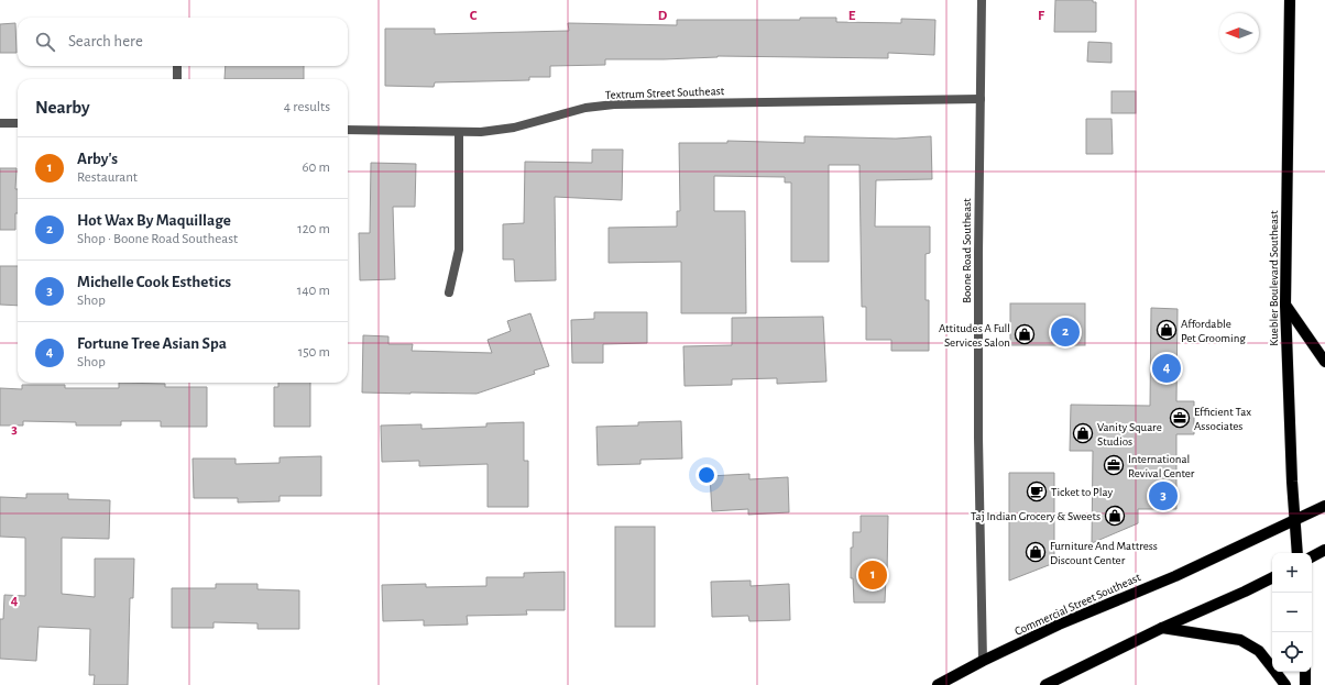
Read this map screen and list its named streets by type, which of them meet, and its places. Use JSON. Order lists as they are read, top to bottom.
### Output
{
  "streets": {
    "main road": ["Kuebler Boulevard Southeast", "Commercial Street Southeast"],
    "street": ["Textrum Street Southeast", "Boone Road Southeast"]
  },
  "crossings": [
    ["Textrum Street Southeast", "Boone Road Southeast"],
    ["Boone Road Southeast", "Commercial Street Southeast"],
    ["Kuebler Boulevard Southeast", "Commercial Street Southeast"]
  ],
  "places": {
    "shop": [
      "Affordable Pet Grooming",
      "Attitudes A Full Services Salon",
      "Vanity Square Studios",
      "Taj Indian Grocery & Sweets",
      "Furniture And Mattress Discount Center"
    ],
    "office": ["Efficient Tax Associates", "International Revival Center"],
    "cafe": ["Ticket to Play"]
  },
  "north": "left",
  "page": {
    "search": "Search here",
    "heading": ["Nearby", "4 results"],
    "list": [
      {
        "mark": "1",
        "name": "Arby's",
        "note": "Restaurant",
        "value": "60 m"
      },
      {
        "mark": "2",
        "name": "Hot Wax By Maquillage",
        "note": "Shop · Boone Road Southeast",
        "value": "120 m"
      },
      {
        "mark": "3",
        "name": "Michelle Cook Esthetics",
        "note": "Shop",
        "value": "140 m"
      },
      {
        "mark": "4",
        "name": "Fortune Tree Asian Spa",
        "note": "Shop",
        "value": "150 m"
      }
    ],
    "pins": [
      "2",
      "4",
      "3",
      "1"
    ],
    "map_buttons": ["+", "−"]
  },
  "grid": {
    "columns": [
      "C",
      "D",
      "E",
      "F"
    ],
    "rows": ["3", "4"]
  }
}
